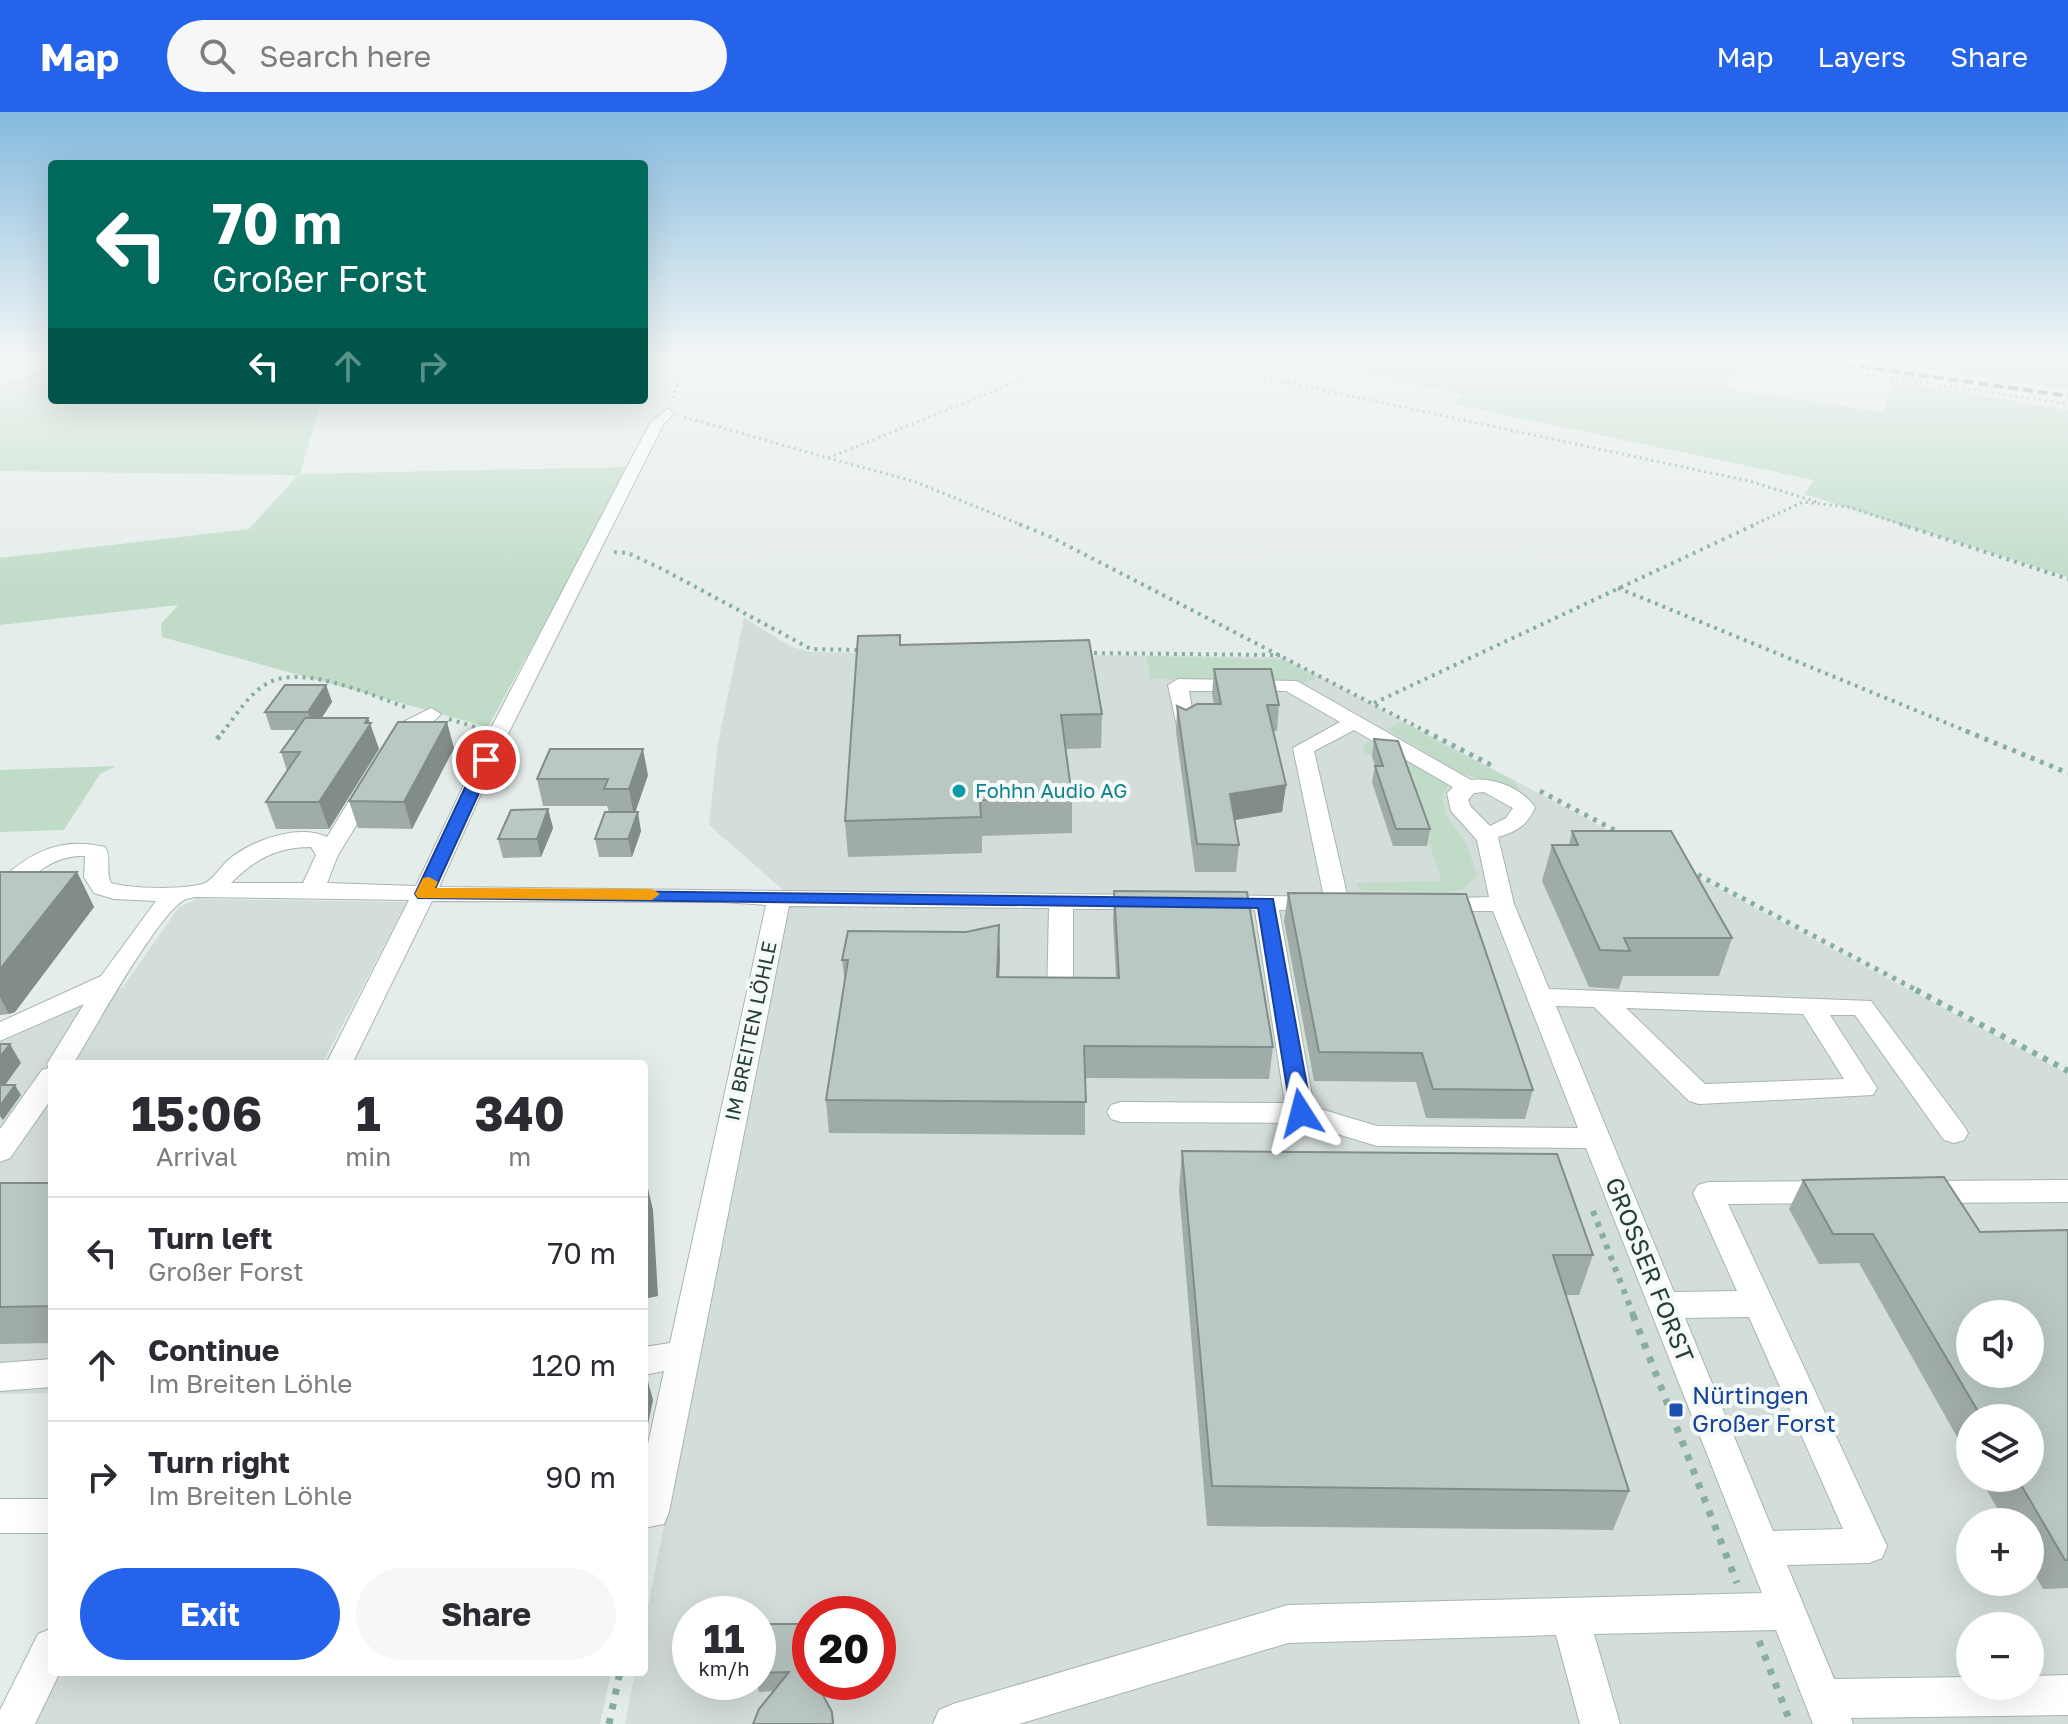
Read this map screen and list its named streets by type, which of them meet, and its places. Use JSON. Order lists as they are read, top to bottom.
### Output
{
  "streets": {
    "street": ["IM BREITEN LÖHLE", "GROSSER FORST"]
  },
  "places": {
    "other": ["Fohhn Audio AG"],
    "transit": ["Nürtingen Großer Forst"]
  },
  "page": {
    "header": "Map",
    "search": "Search here",
    "nav": ["Map", "Layers", "Share"],
    "turn": ["70 m", "Großer Forst"],
    "eta": [
      "15:06",
      "Arrival",
      "1",
      "min",
      "340",
      "m"
    ],
    "list": [
      {
        "name": "Turn left",
        "note": "Großer Forst",
        "value": "70 m"
      },
      {
        "name": "Continue",
        "note": "Im Breiten Löhle",
        "value": "120 m"
      },
      {
        "name": "Turn right",
        "note": "Im Breiten Löhle",
        "value": "90 m"
      }
    ],
    "map_buttons": ["+", "−"],
    "buttons": ["Exit", "Share"],
    "speed": "11 km/h",
    "limit": "20"
  }
}
